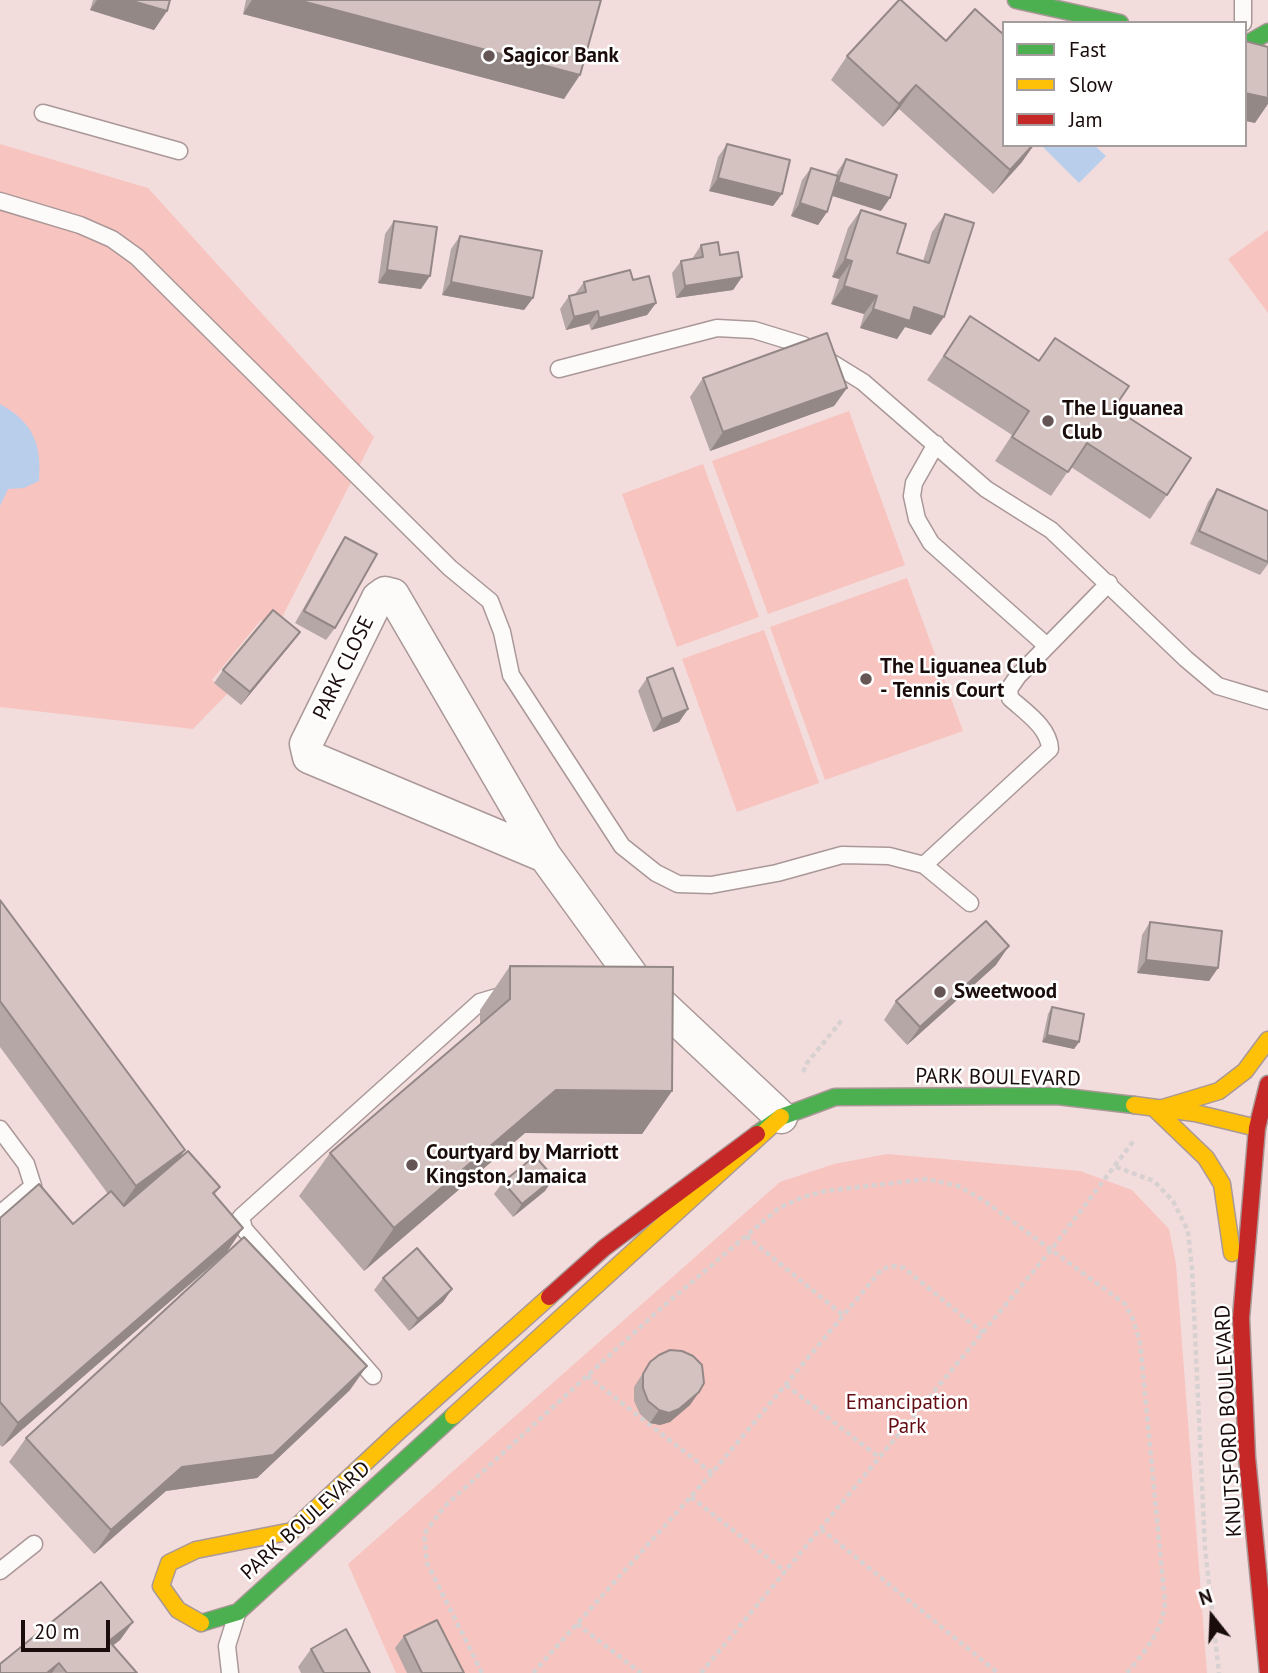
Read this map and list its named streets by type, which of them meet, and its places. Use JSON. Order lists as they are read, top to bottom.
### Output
{
  "streets": {
    "street": ["PARK CLOSE", "PARK BOULEVARD", "KNUTSFORD BOULEVARD"]
  },
  "crossings": [
    ["PARK CLOSE", "PARK BOULEVARD"],
    ["PARK BOULEVARD", "KNUTSFORD BOULEVARD"]
  ],
  "parks": ["Emancipation Park"],
  "places": [
    "Sagicor Bank",
    "The Liguanea Club",
    "The Liguanea Club - Tennis Court",
    "Sweetwood",
    "Courtyard by Marriott Kingston, Jamaica"
  ],
  "legend": ["Fast", "Slow", "Jam"],
  "scale_bar": "20 m",
  "north": "top"
}
